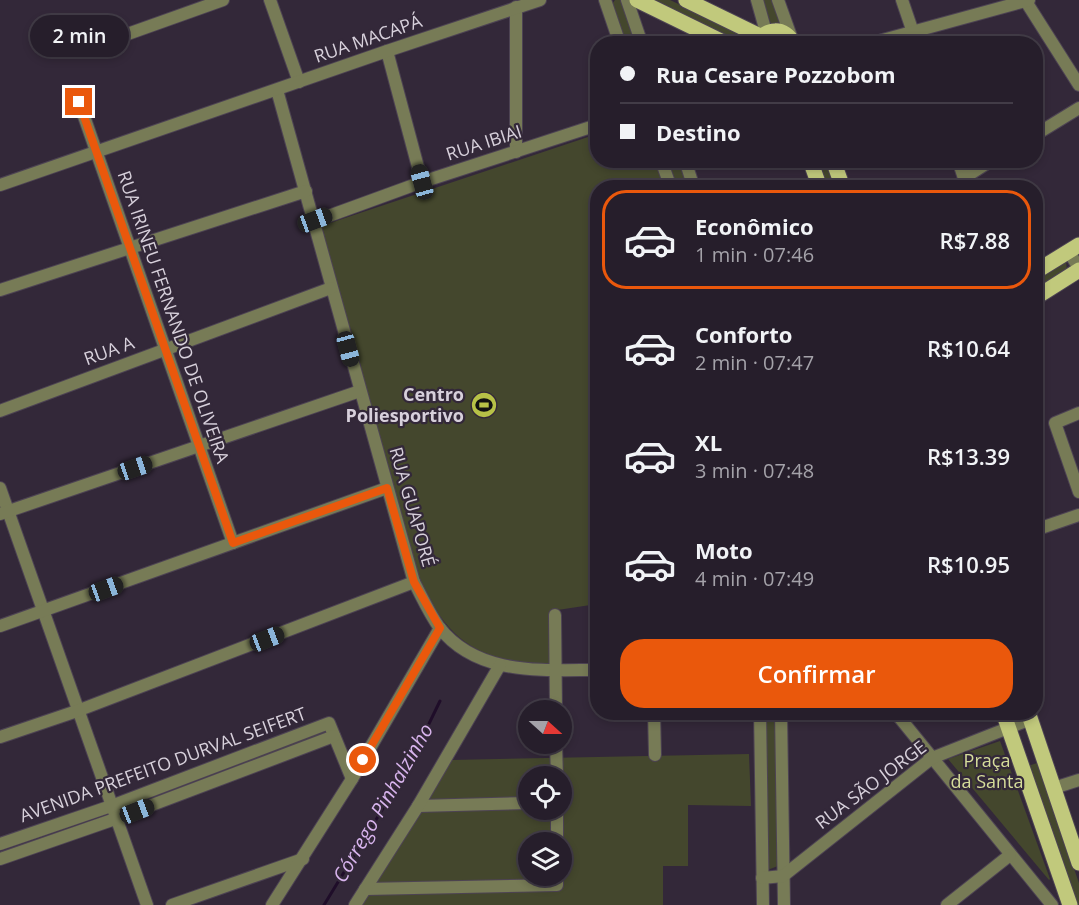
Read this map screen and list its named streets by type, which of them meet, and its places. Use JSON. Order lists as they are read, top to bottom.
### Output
{
  "streets": {
    "street": [
      "RUA MACAPÁ",
      "RUA IBIAI",
      "RUA IRINEU FERNANDO DE OLIVEIRA",
      "RUA A",
      "RUA GUAPORÉ",
      "AVENIDA PREFEITO DURVAL SEIFERT",
      "RUA SÃO JORGE"
    ]
  },
  "crossings": [
    ["RUA MACAPÁ", "RUA IRINEU FERNANDO DE OLIVEIRA"],
    ["RUA MACAPÁ", "RUA GUAPORÉ"],
    ["RUA IBIAI", "RUA GUAPORÉ"],
    ["RUA IRINEU FERNANDO DE OLIVEIRA", "RUA A"],
    ["RUA A", "RUA GUAPORÉ"]
  ],
  "water": ["Córrego Pinhalzinho"],
  "parks": ["Praça da Santa"],
  "places": {
    "sports": ["Centro Poliesportivo"]
  },
  "north": "right",
  "page": {
    "bubble": "2 min",
    "banner": ["Rua Cesare Pozzobom", "Destino"],
    "list": [
      {
        "name": "Econômico",
        "note": "1 min · 07:46",
        "value": "R$7.88"
      },
      {
        "name": "Conforto",
        "note": "2 min · 07:47",
        "value": "R$10.64"
      },
      {
        "name": "XL",
        "note": "3 min · 07:48",
        "value": "R$13.39"
      },
      {
        "name": "Moto",
        "note": "4 min · 07:49",
        "value": "R$10.95"
      }
    ],
    "buttons": "Confirmar"
  }
}
